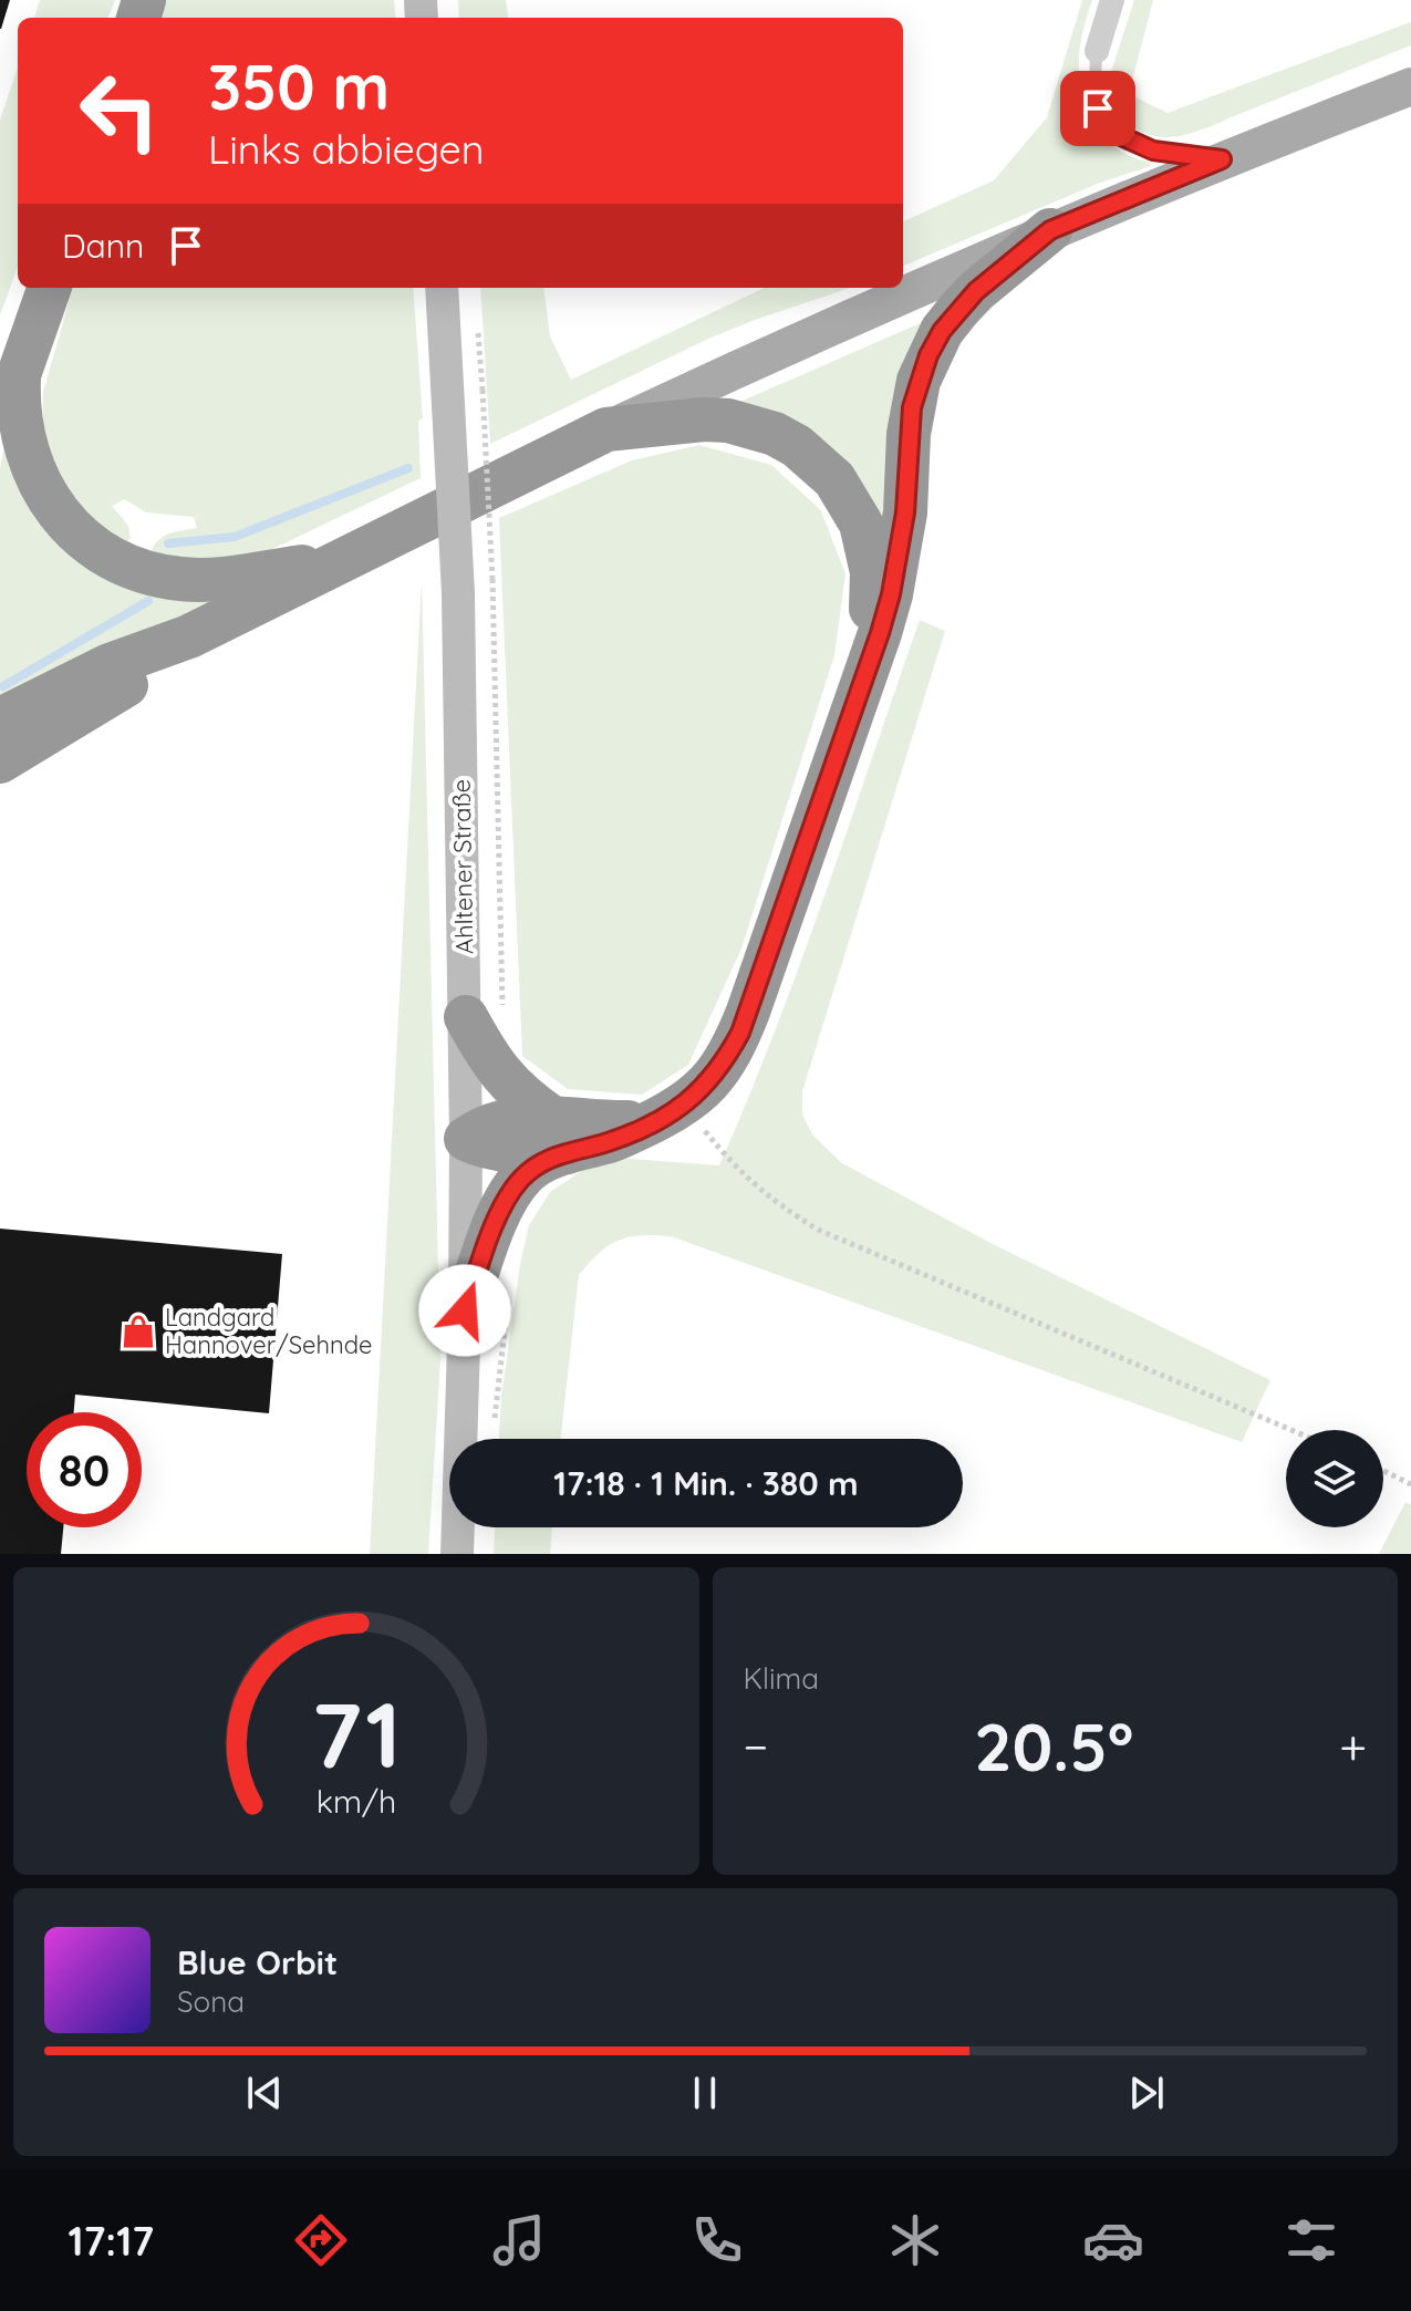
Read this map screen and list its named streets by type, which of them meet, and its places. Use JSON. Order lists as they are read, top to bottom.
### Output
{
  "streets": {
    "main road": ["Ahltener Straße"]
  },
  "places": {
    "shop": ["Landgard Hannover/Sehnde"]
  },
  "page": {
    "turn": ["350 m", "Links abbiegen"],
    "then": "Dann",
    "limit": "80",
    "trip": "17:18 · 1 Min. · 380 m",
    "tile": "Klima",
    "heat": ["−", "20.5°", "+"],
    "song": ["Blue Orbit", "Sona"],
    "tabs": "17:17",
    "gauge": ["71", "km/h"]
  }
}
